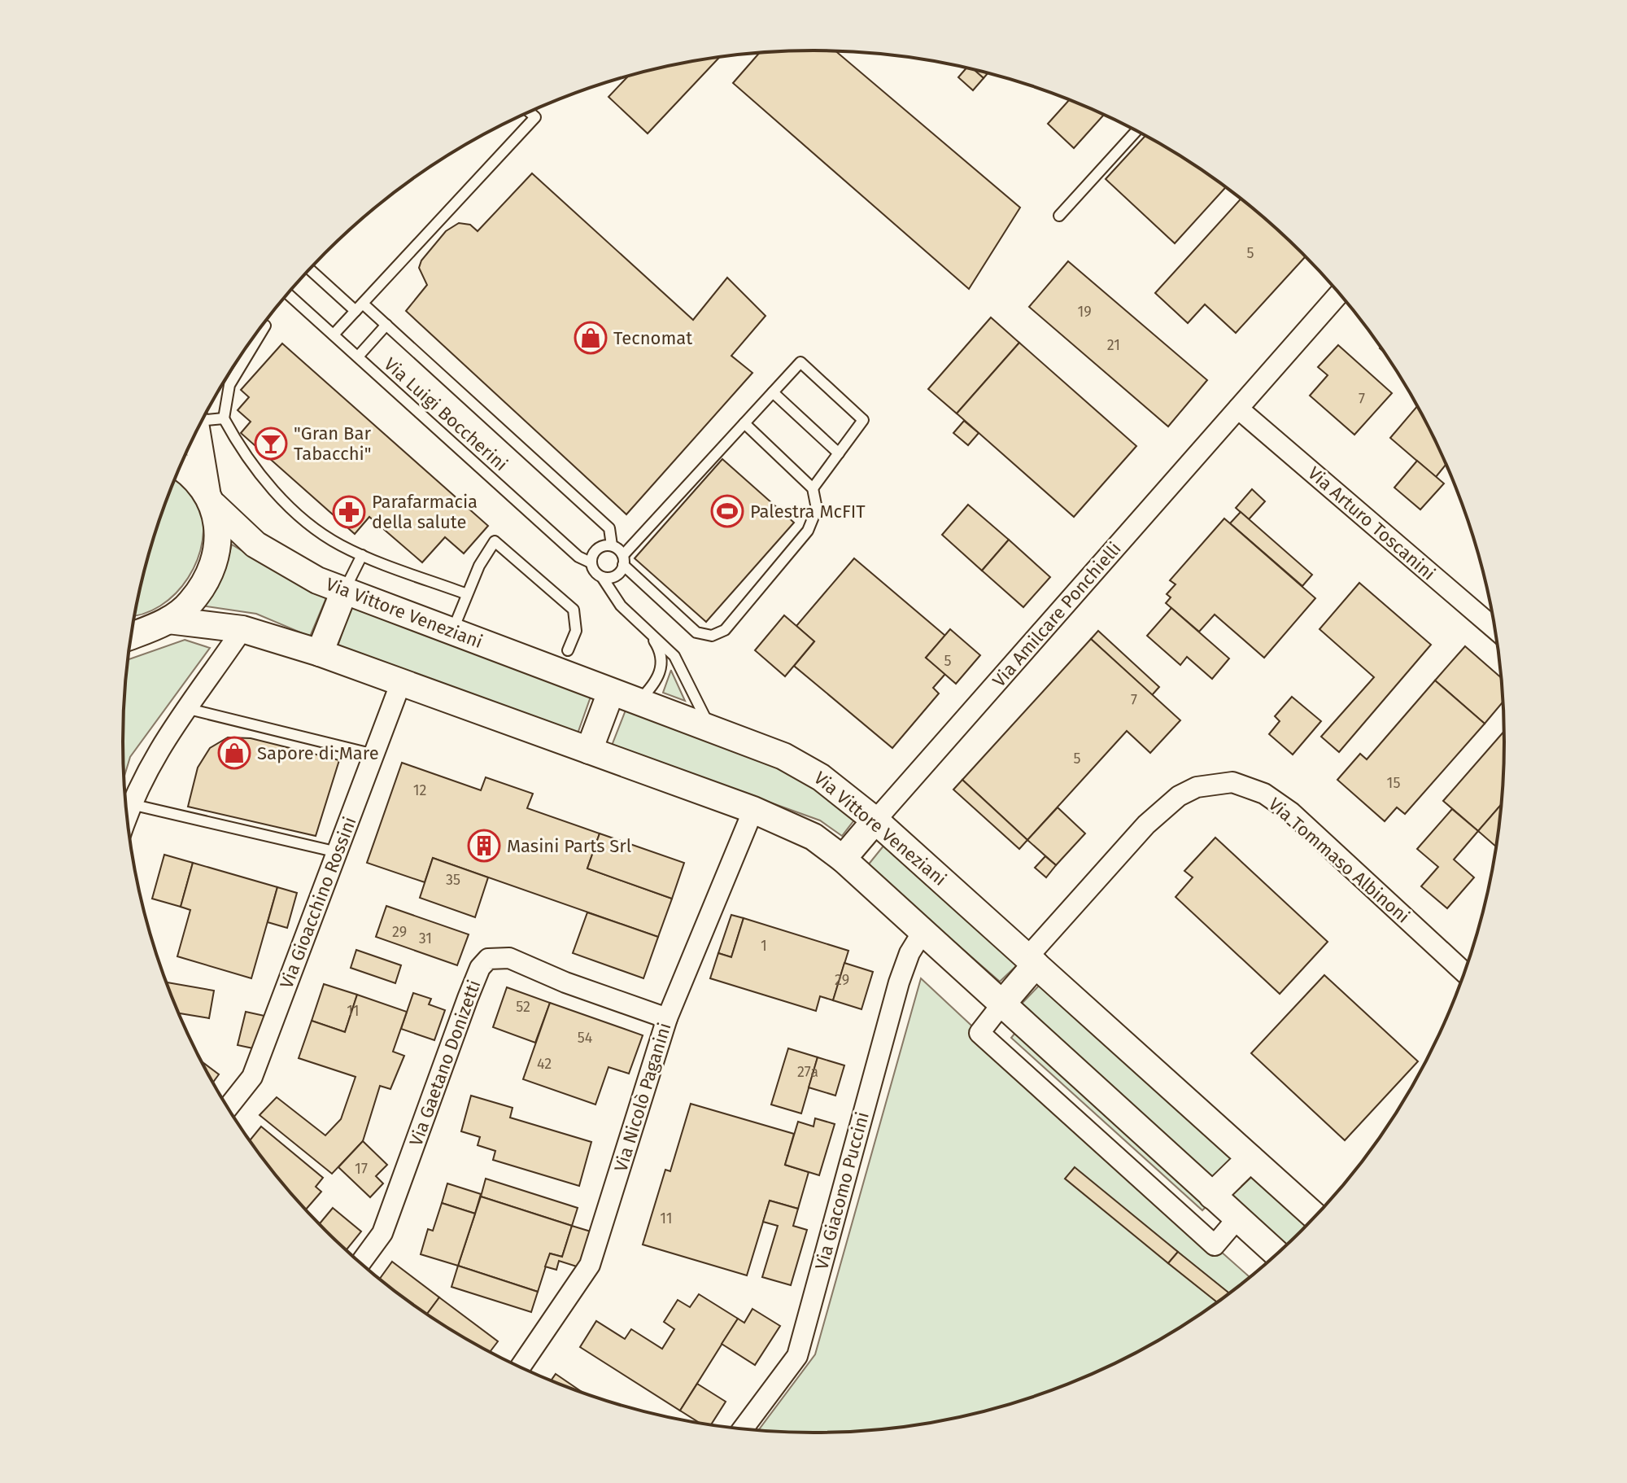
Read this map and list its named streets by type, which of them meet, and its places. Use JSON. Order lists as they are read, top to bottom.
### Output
{
  "streets": {
    "main road": ["Via Vittore Veneziani"],
    "street": [
      "Via Arturo Toscanini",
      "Via Amilcare Ponchielli",
      "Via Tommaso Albinoni",
      "Via Gioacchino Rossini",
      "Via Gaetano Donizetti",
      "Via Nicolò Paganini",
      "Via Giacomo Puccini"
    ],
    "lane": ["Via Luigi Boccherini"]
  },
  "crossings": [
    ["Via Luigi Boccherini", "Via Vittore Veneziani"],
    ["Via Arturo Toscanini", "Via Amilcare Ponchielli"],
    ["Via Vittore Veneziani", "Via Amilcare Ponchielli"],
    ["Via Vittore Veneziani", "Via Tommaso Albinoni"],
    ["Via Gaetano Donizetti", "Via Nicolò Paganini"]
  ],
  "places": {
    "shop": ["Tecnomat", "Sapore di Mare"],
    "bar": ["\"Gran Bar Tabacchi\""],
    "sports": ["Palestra McFIT"],
    "pharmacy": ["Parafarmacia della salute"],
    "building": ["Masini Parts Srl"]
  },
  "house_numbers": [
    "5",
    "19",
    "21",
    "7",
    "5",
    "7",
    "5",
    "15",
    "12",
    "35",
    "29",
    "31",
    "1",
    "29",
    "52",
    "11",
    "54",
    "42",
    "27a",
    "17",
    "11"
  ]
}
